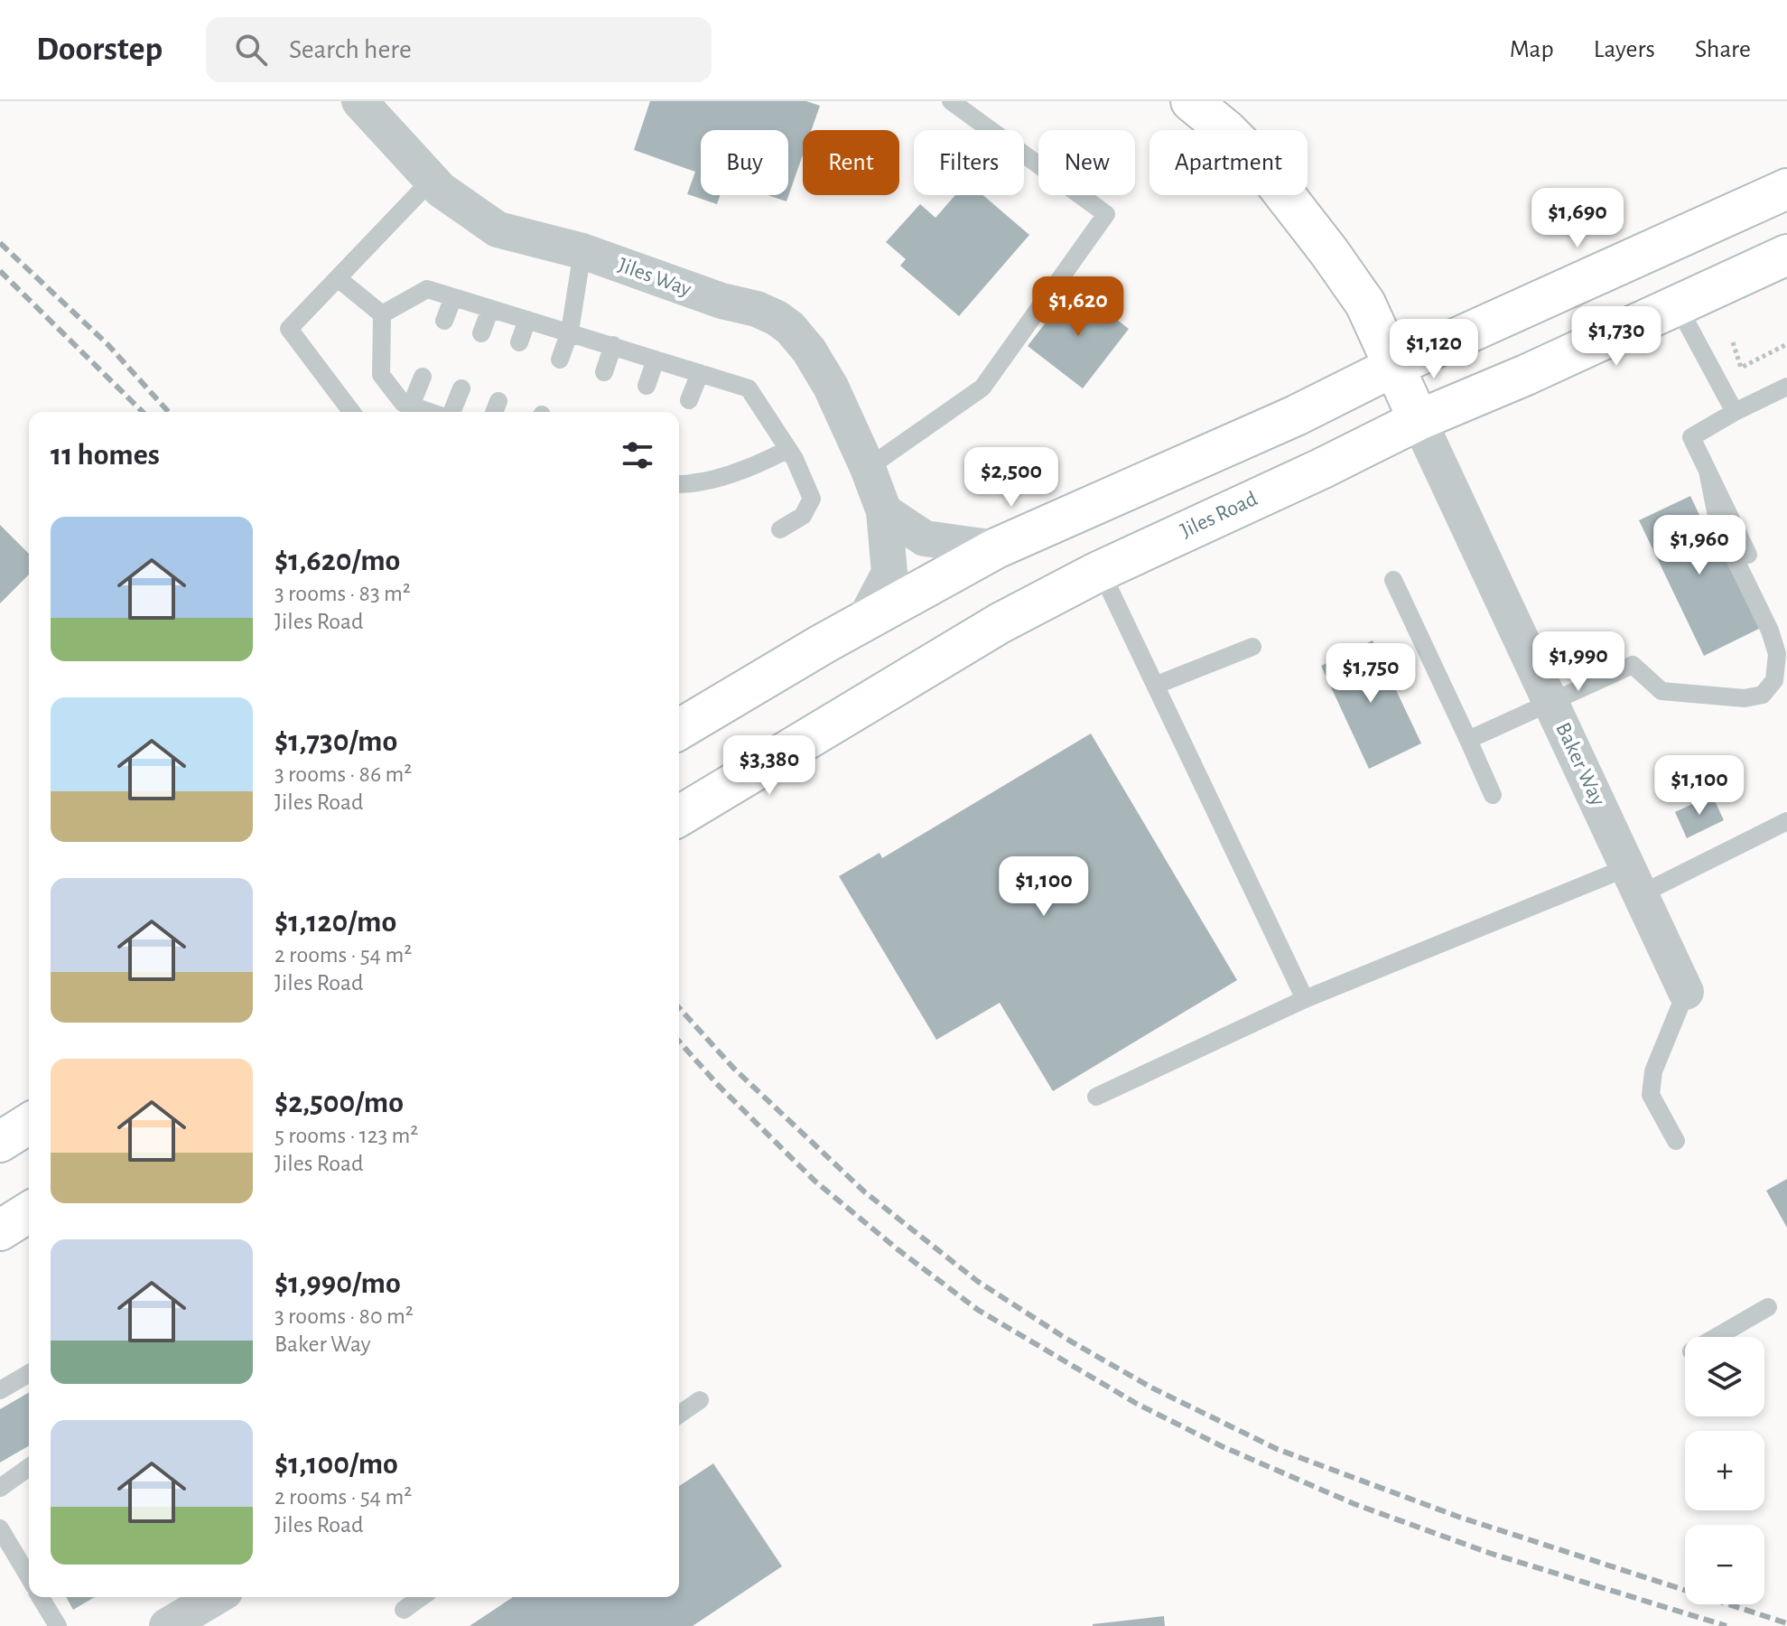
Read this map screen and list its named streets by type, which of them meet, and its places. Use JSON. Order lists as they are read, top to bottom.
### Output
{
  "streets": {
    "street": ["Jiles Way", "Jiles Road", "Baker Way"]
  },
  "crossings": [
    ["Jiles Road", "Baker Way"]
  ],
  "page": {
    "header": "Doorstep",
    "search": "Search here",
    "nav": ["Map", "Layers", "Share"],
    "chip": [
      "Buy",
      "Rent",
      "Filters",
      "New",
      "Apartment"
    ],
    "price": [
      "$1,690",
      "$1,620",
      "$1,730",
      "$1,120",
      "$2,500",
      "$1,960",
      "$1,990",
      "$1,750",
      "$3,380",
      "$1,100",
      "$1,100"
    ],
    "heading": "11 homes",
    "list": [
      {
        "name": "$1,620/mo",
        "note": "3 rooms · 83 m² · Jiles Road"
      },
      {
        "name": "$1,730/mo",
        "note": "3 rooms · 86 m² · Jiles Road"
      },
      {
        "name": "$1,120/mo",
        "note": "2 rooms · 54 m² · Jiles Road"
      },
      {
        "name": "$2,500/mo",
        "note": "5 rooms · 123 m² · Jiles Road"
      },
      {
        "name": "$1,990/mo",
        "note": "3 rooms · 80 m² · Baker Way"
      },
      {
        "name": "$1,100/mo",
        "note": "2 rooms · 54 m² · Jiles Road"
      }
    ],
    "map_buttons": ["+", "−"]
  }
}
